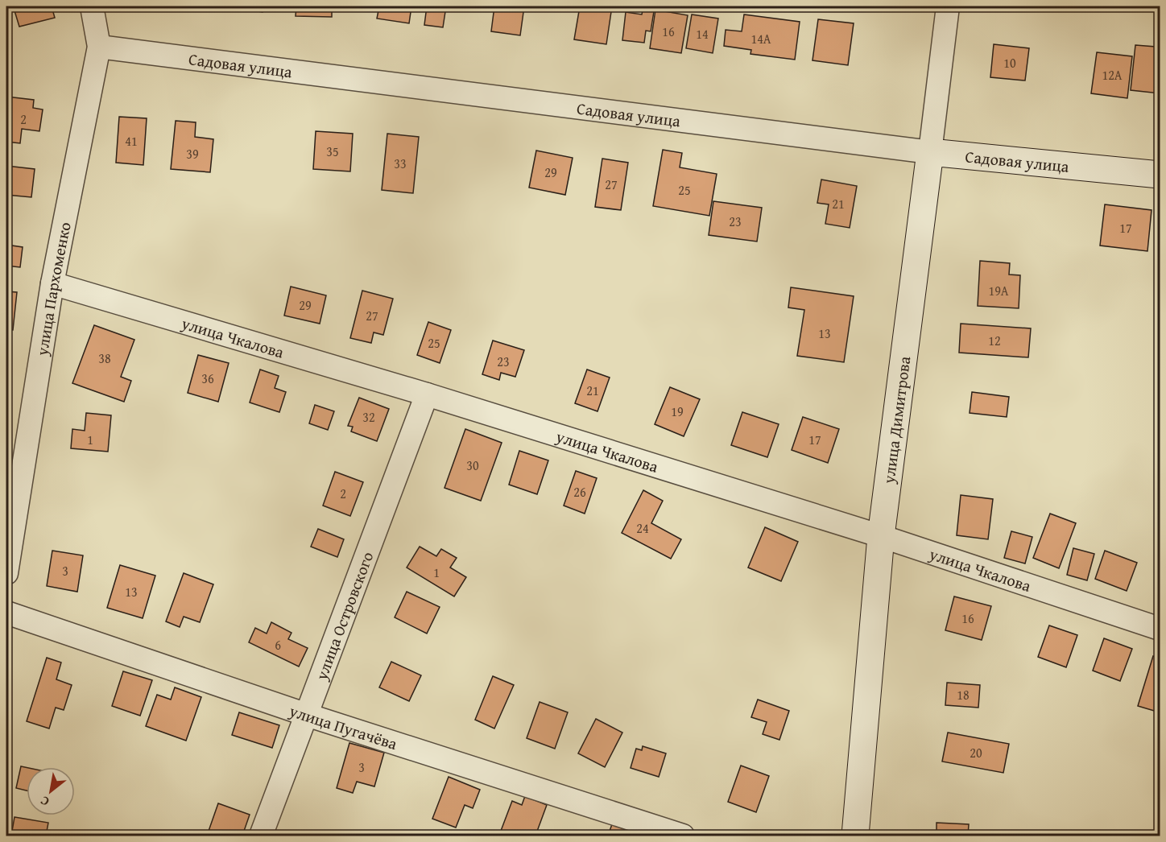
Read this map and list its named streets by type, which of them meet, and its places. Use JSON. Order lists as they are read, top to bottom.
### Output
{
  "streets": {
    "street": [
      "Садовая улица",
      "улица Пархоменко",
      "улица Чкалова",
      "улица Димитрова",
      "улица Островского",
      "улица Пугачёва"
    ]
  },
  "crossings": [
    ["Садовая улица", "улица Пархоменко"],
    ["Садовая улица", "улица Димитрова"],
    ["улица Пархоменко", "улица Чкалова"],
    ["улица Чкалова", "улица Димитрова"],
    ["улица Чкалова", "улица Островского"],
    ["улица Островского", "улица Пугачёва"]
  ],
  "house_numbers": [
    "16",
    "14",
    "14А",
    "10",
    "12А",
    "2",
    "41",
    "35",
    "39",
    "33",
    "29",
    "27",
    "25",
    "21",
    "23",
    "17",
    "19А",
    "29",
    "27",
    "13",
    "12",
    "25",
    "38",
    "23",
    "36",
    "21",
    "19",
    "32",
    "1",
    "17",
    "30",
    "26",
    "2",
    "24",
    "3",
    "1",
    "13",
    "16",
    "6",
    "18",
    "20",
    "3"
  ],
  "north": "bottom left"
}
